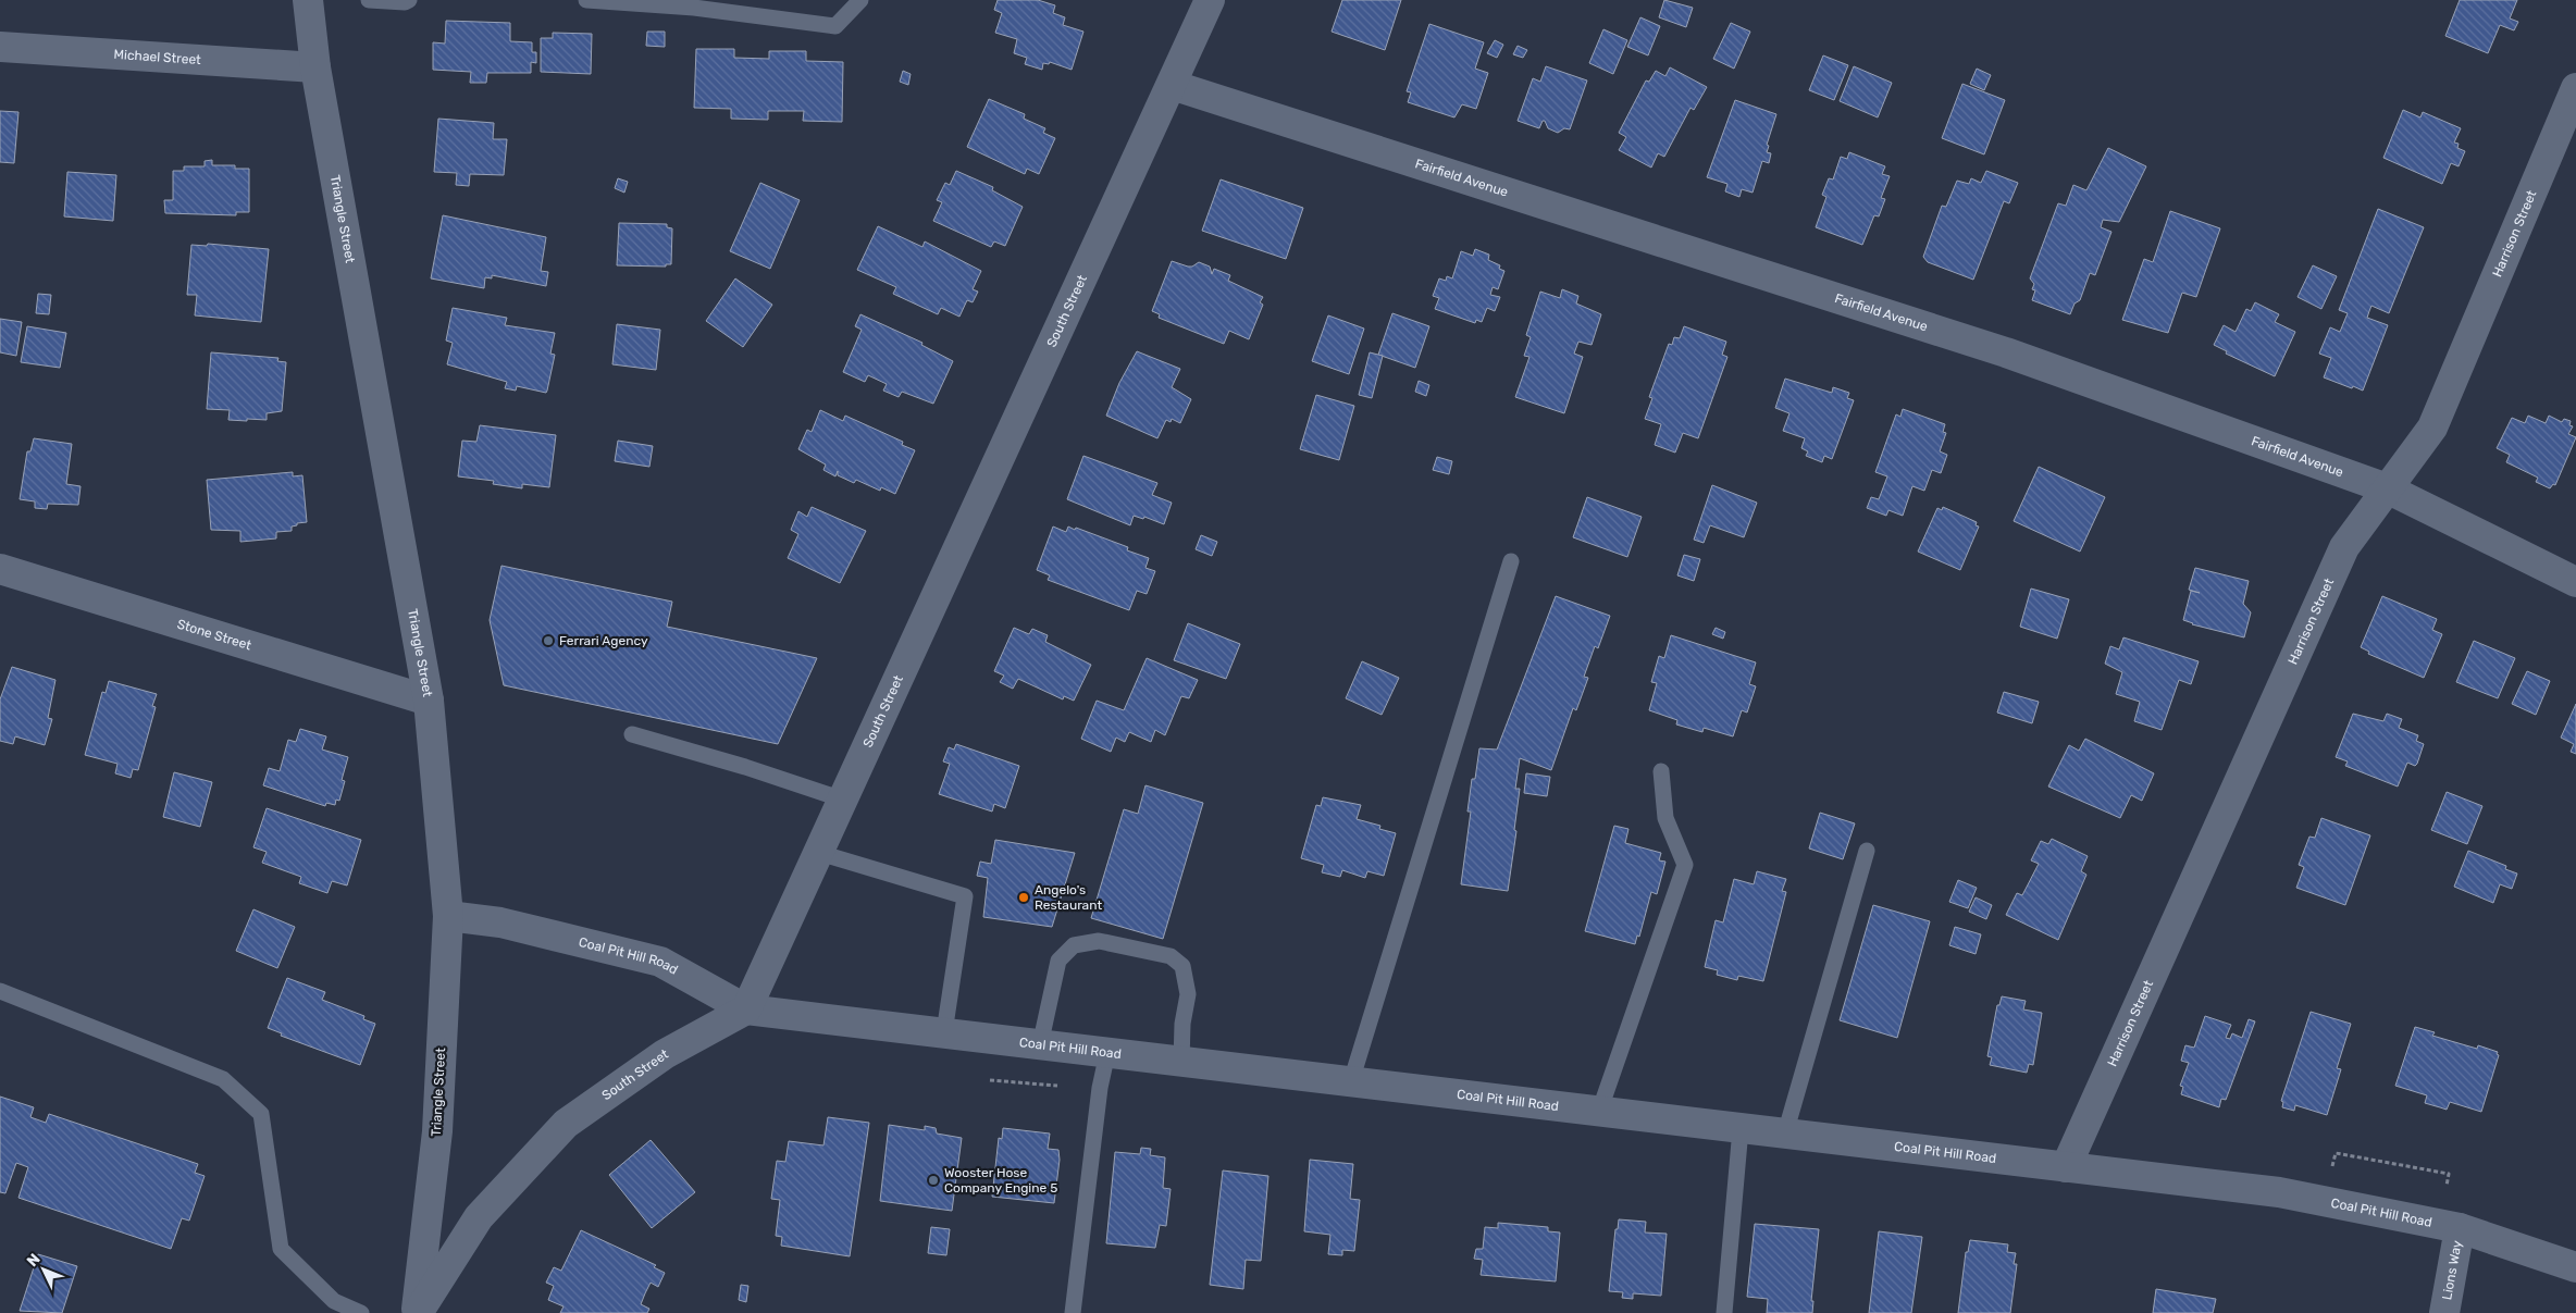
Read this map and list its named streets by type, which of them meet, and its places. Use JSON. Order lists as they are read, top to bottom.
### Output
{
  "streets": {
    "street": [
      "Michael Street",
      "Fairfield Avenue",
      "Triangle Street",
      "Harrison Street",
      "South Street",
      "Stone Street",
      "Coal Pit Hill Road",
      "Lions Way"
    ]
  },
  "crossings": [
    ["Michael Street", "Triangle Street"],
    ["Fairfield Avenue", "Harrison Street"],
    ["Fairfield Avenue", "South Street"],
    ["Triangle Street", "South Street"],
    ["Triangle Street", "Stone Street"],
    ["Triangle Street", "Coal Pit Hill Road"],
    ["Harrison Street", "Coal Pit Hill Road"],
    ["South Street", "Coal Pit Hill Road"],
    ["Coal Pit Hill Road", "Lions Way"]
  ],
  "places": ["Ferrari Agency", "Angelo's Restaurant", "Wooster Hose Company Engine 5"],
  "north": "top left"
}
